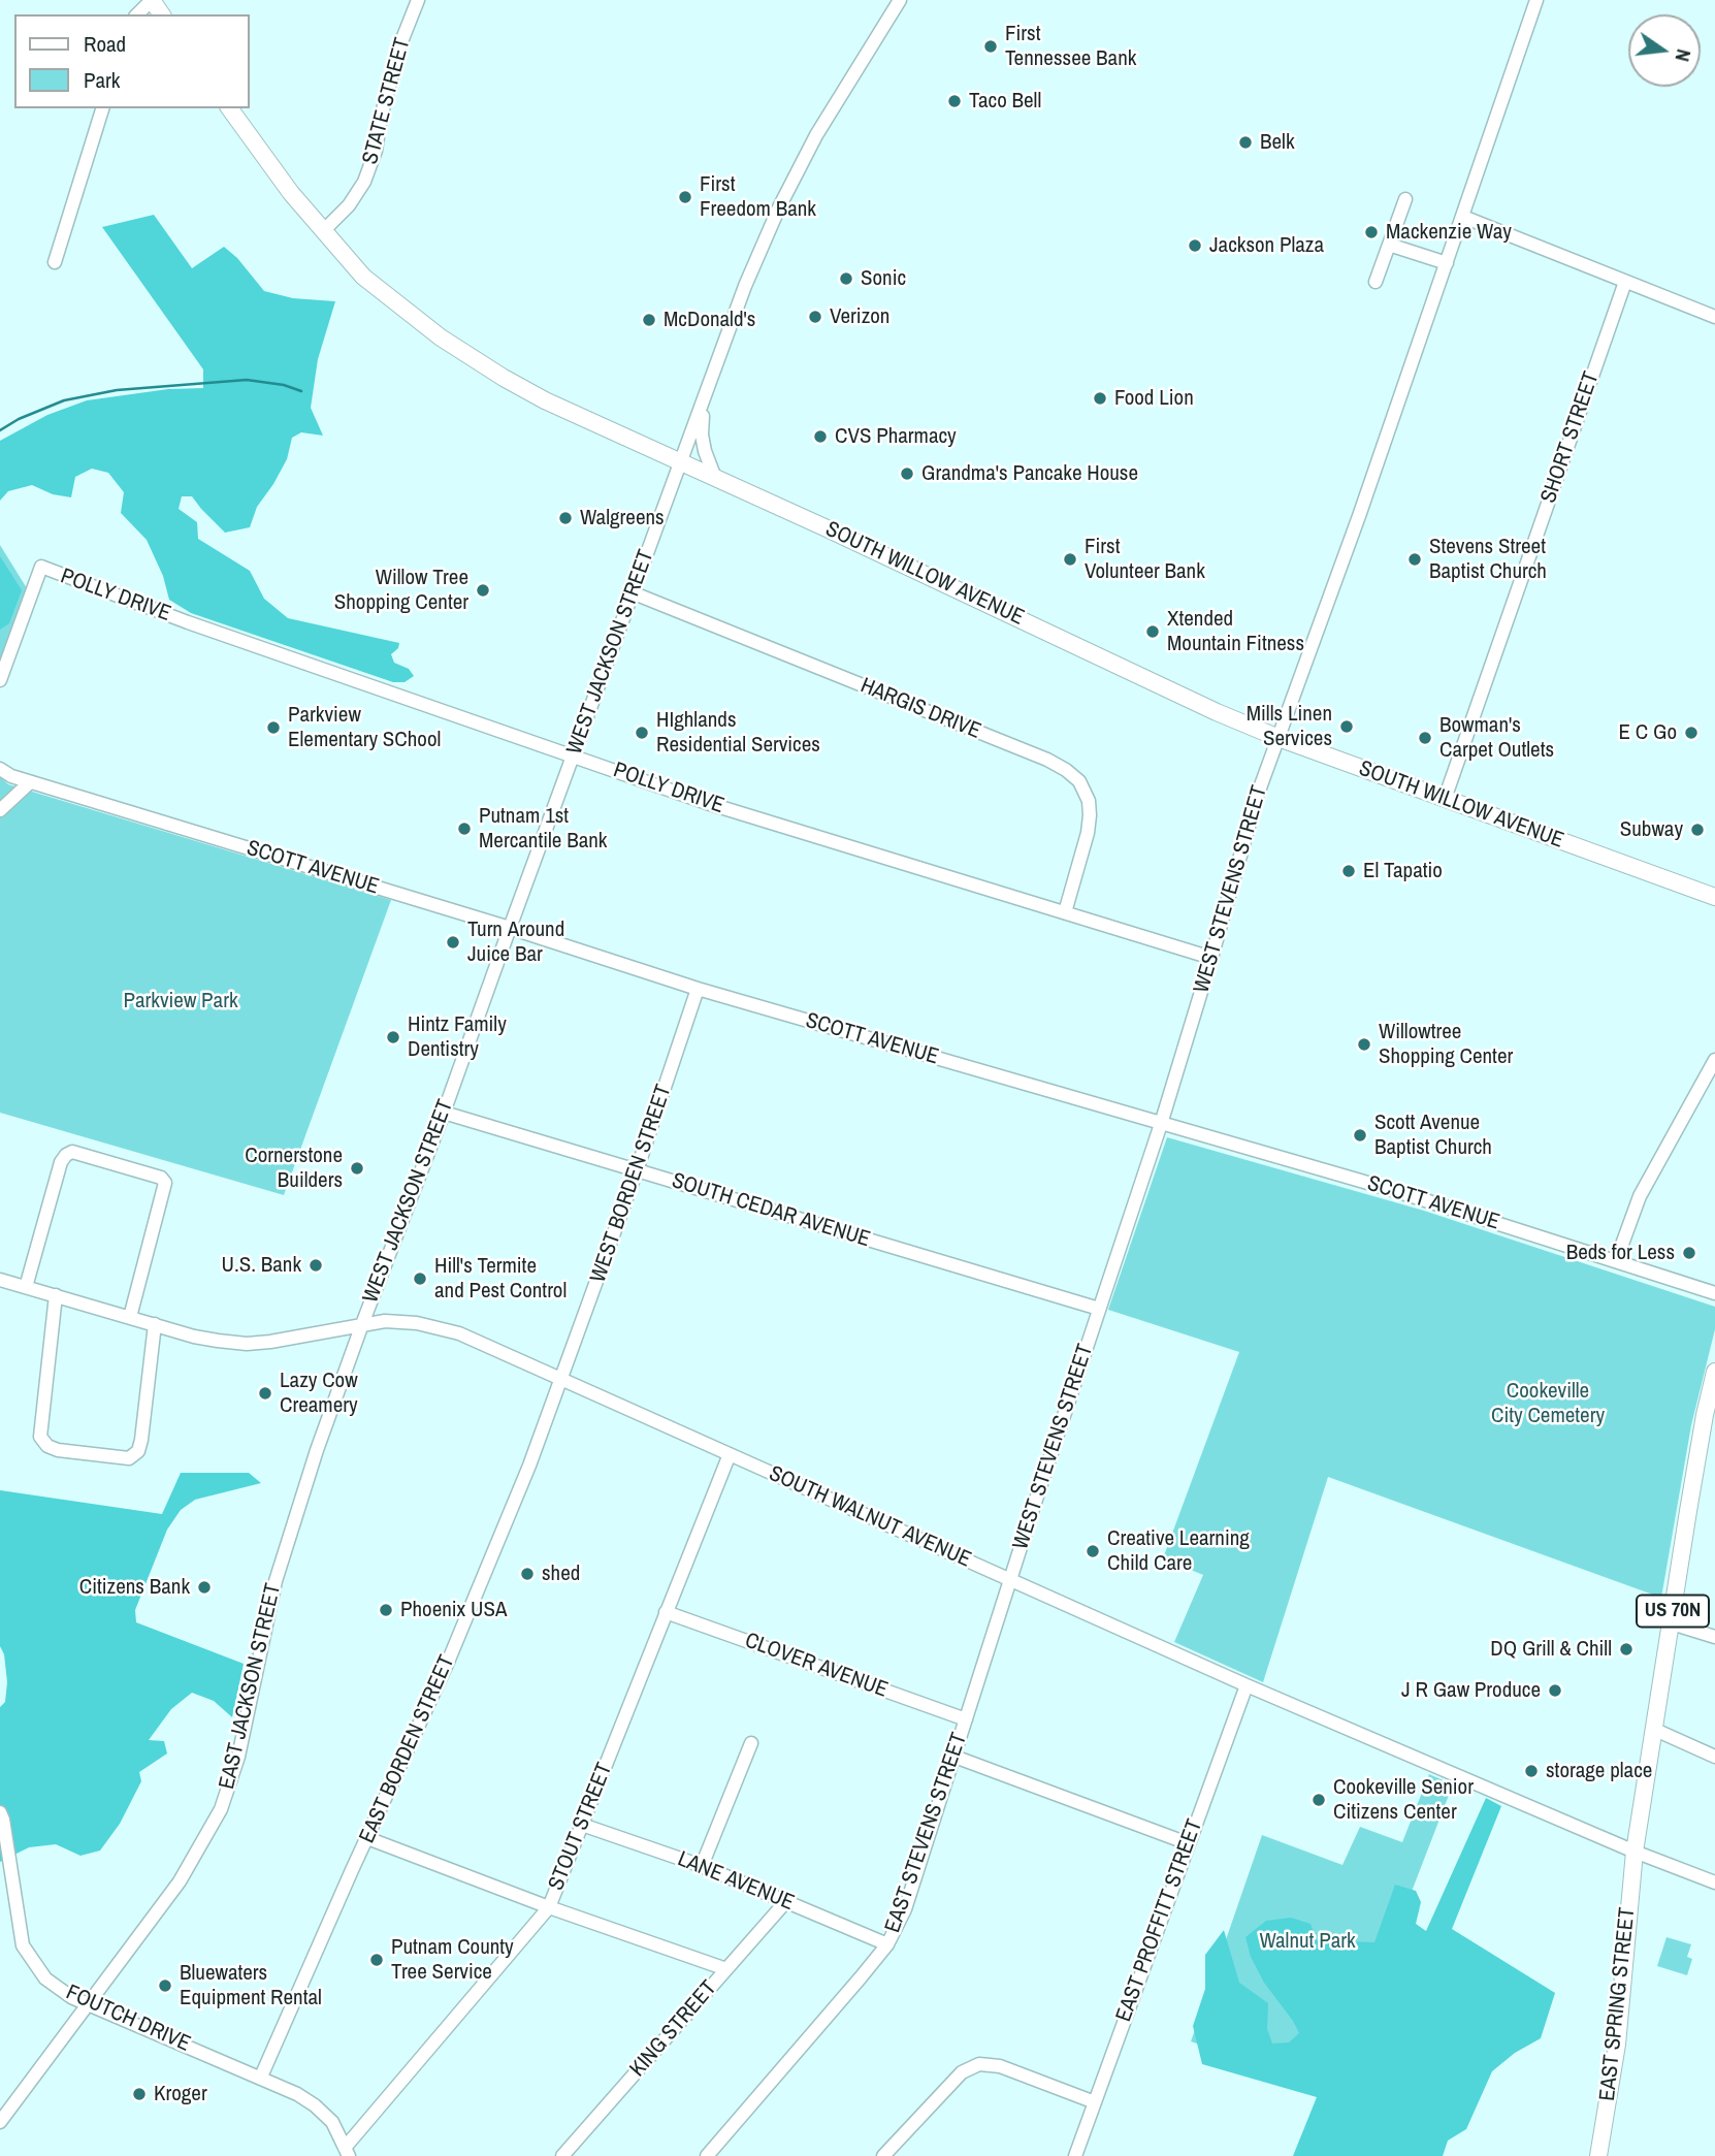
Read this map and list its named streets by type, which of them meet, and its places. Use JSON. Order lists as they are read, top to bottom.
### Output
{
  "streets": {
    "main road": ["SOUTH WILLOW AVENUE", "US 70N", "EAST SPRING STREET"],
    "street": [
      "STATE STREET",
      "SHORT STREET",
      "POLLY DRIVE",
      "WEST JACKSON STREET",
      "HARGIS DRIVE",
      "SCOTT AVENUE",
      "WEST STEVENS STREET",
      "WEST BORDEN STREET",
      "SOUTH CEDAR AVENUE",
      "SOUTH WALNUT AVENUE",
      "CLOVER AVENUE",
      "EAST JACKSON STREET",
      "EAST BORDEN STREET",
      "STOUT STREET",
      "EAST STEVENS STREET",
      "LANE AVENUE",
      "EAST PROFFITT STREET",
      "FOUTCH DRIVE",
      "KING STREET"
    ]
  },
  "crossings": [
    ["STATE STREET", "SOUTH WILLOW AVENUE"],
    ["SHORT STREET", "SOUTH WILLOW AVENUE"],
    ["SOUTH WILLOW AVENUE", "WEST JACKSON STREET"],
    ["SOUTH WILLOW AVENUE", "WEST STEVENS STREET"],
    ["POLLY DRIVE", "WEST JACKSON STREET"],
    ["POLLY DRIVE", "HARGIS DRIVE"],
    ["POLLY DRIVE", "WEST STEVENS STREET"],
    ["WEST JACKSON STREET", "HARGIS DRIVE"],
    ["WEST JACKSON STREET", "SCOTT AVENUE"],
    ["WEST JACKSON STREET", "SOUTH CEDAR AVENUE"],
    ["WEST JACKSON STREET", "SOUTH WALNUT AVENUE"],
    ["WEST JACKSON STREET", "EAST JACKSON STREET"],
    ["SCOTT AVENUE", "WEST STEVENS STREET"],
    ["SCOTT AVENUE", "WEST BORDEN STREET"],
    ["WEST STEVENS STREET", "SOUTH CEDAR AVENUE"],
    ["WEST STEVENS STREET", "SOUTH WALNUT AVENUE"],
    ["WEST STEVENS STREET", "EAST STEVENS STREET"],
    ["WEST BORDEN STREET", "SOUTH CEDAR AVENUE"],
    ["WEST BORDEN STREET", "SOUTH WALNUT AVENUE"],
    ["WEST BORDEN STREET", "EAST BORDEN STREET"],
    ["SOUTH WALNUT AVENUE", "US 70N"],
    ["SOUTH WALNUT AVENUE", "EAST JACKSON STREET"],
    ["SOUTH WALNUT AVENUE", "EAST BORDEN STREET"],
    ["SOUTH WALNUT AVENUE", "STOUT STREET"],
    ["SOUTH WALNUT AVENUE", "EAST STEVENS STREET"],
    ["SOUTH WALNUT AVENUE", "EAST PROFFITT STREET"],
    ["SOUTH WALNUT AVENUE", "EAST SPRING STREET"],
    ["US 70N", "EAST SPRING STREET"],
    ["CLOVER AVENUE", "STOUT STREET"],
    ["CLOVER AVENUE", "EAST STEVENS STREET"],
    ["EAST JACKSON STREET", "FOUTCH DRIVE"],
    ["EAST BORDEN STREET", "FOUTCH DRIVE"],
    ["STOUT STREET", "LANE AVENUE"],
    ["STOUT STREET", "FOUTCH DRIVE"],
    ["EAST STEVENS STREET", "LANE AVENUE"],
    ["LANE AVENUE", "KING STREET"]
  ],
  "parks": ["Parkview Park", "Cookeville City Cemetery", "Walnut Park"],
  "places": [
    "First Tennessee Bank",
    "Taco Bell",
    "Belk",
    "First Freedom Bank",
    "Mackenzie Way",
    "Jackson Plaza",
    "Sonic",
    "Verizon",
    "McDonald's",
    "Food Lion",
    "CVS Pharmacy",
    "Grandma's Pancake House",
    "Walgreens",
    "First Volunteer Bank",
    "Stevens Street Baptist Church",
    "Willow Tree Shopping Center",
    "Xtended Mountain Fitness",
    "Mills Linen Services",
    "Parkview Elementary SChool",
    "HIghlands Residential Services",
    "E C Go",
    "Bowman's Carpet Outlets",
    "Putnam 1st Mercantile Bank",
    "Subway",
    "El Tapatio",
    "Turn Around Juice Bar",
    "Hintz Family Dentistry",
    "Willowtree Shopping Center",
    "Scott Avenue Baptist Church",
    "Cornerstone Builders",
    "Beds for Less",
    "U.S. Bank",
    "Hill's Termite and Pest Control",
    "Lazy Cow Creamery",
    "Creative Learning Child Care",
    "shed",
    "Citizens Bank",
    "Phoenix USA",
    "DQ Grill & Chill",
    "J R Gaw Produce",
    "storage place",
    "Cookeville Senior Citizens Center",
    "Putnam County Tree Service",
    "Bluewaters Equipment Rental",
    "Kroger"
  ],
  "legend": ["Road", "Park"],
  "north": "right"
}
